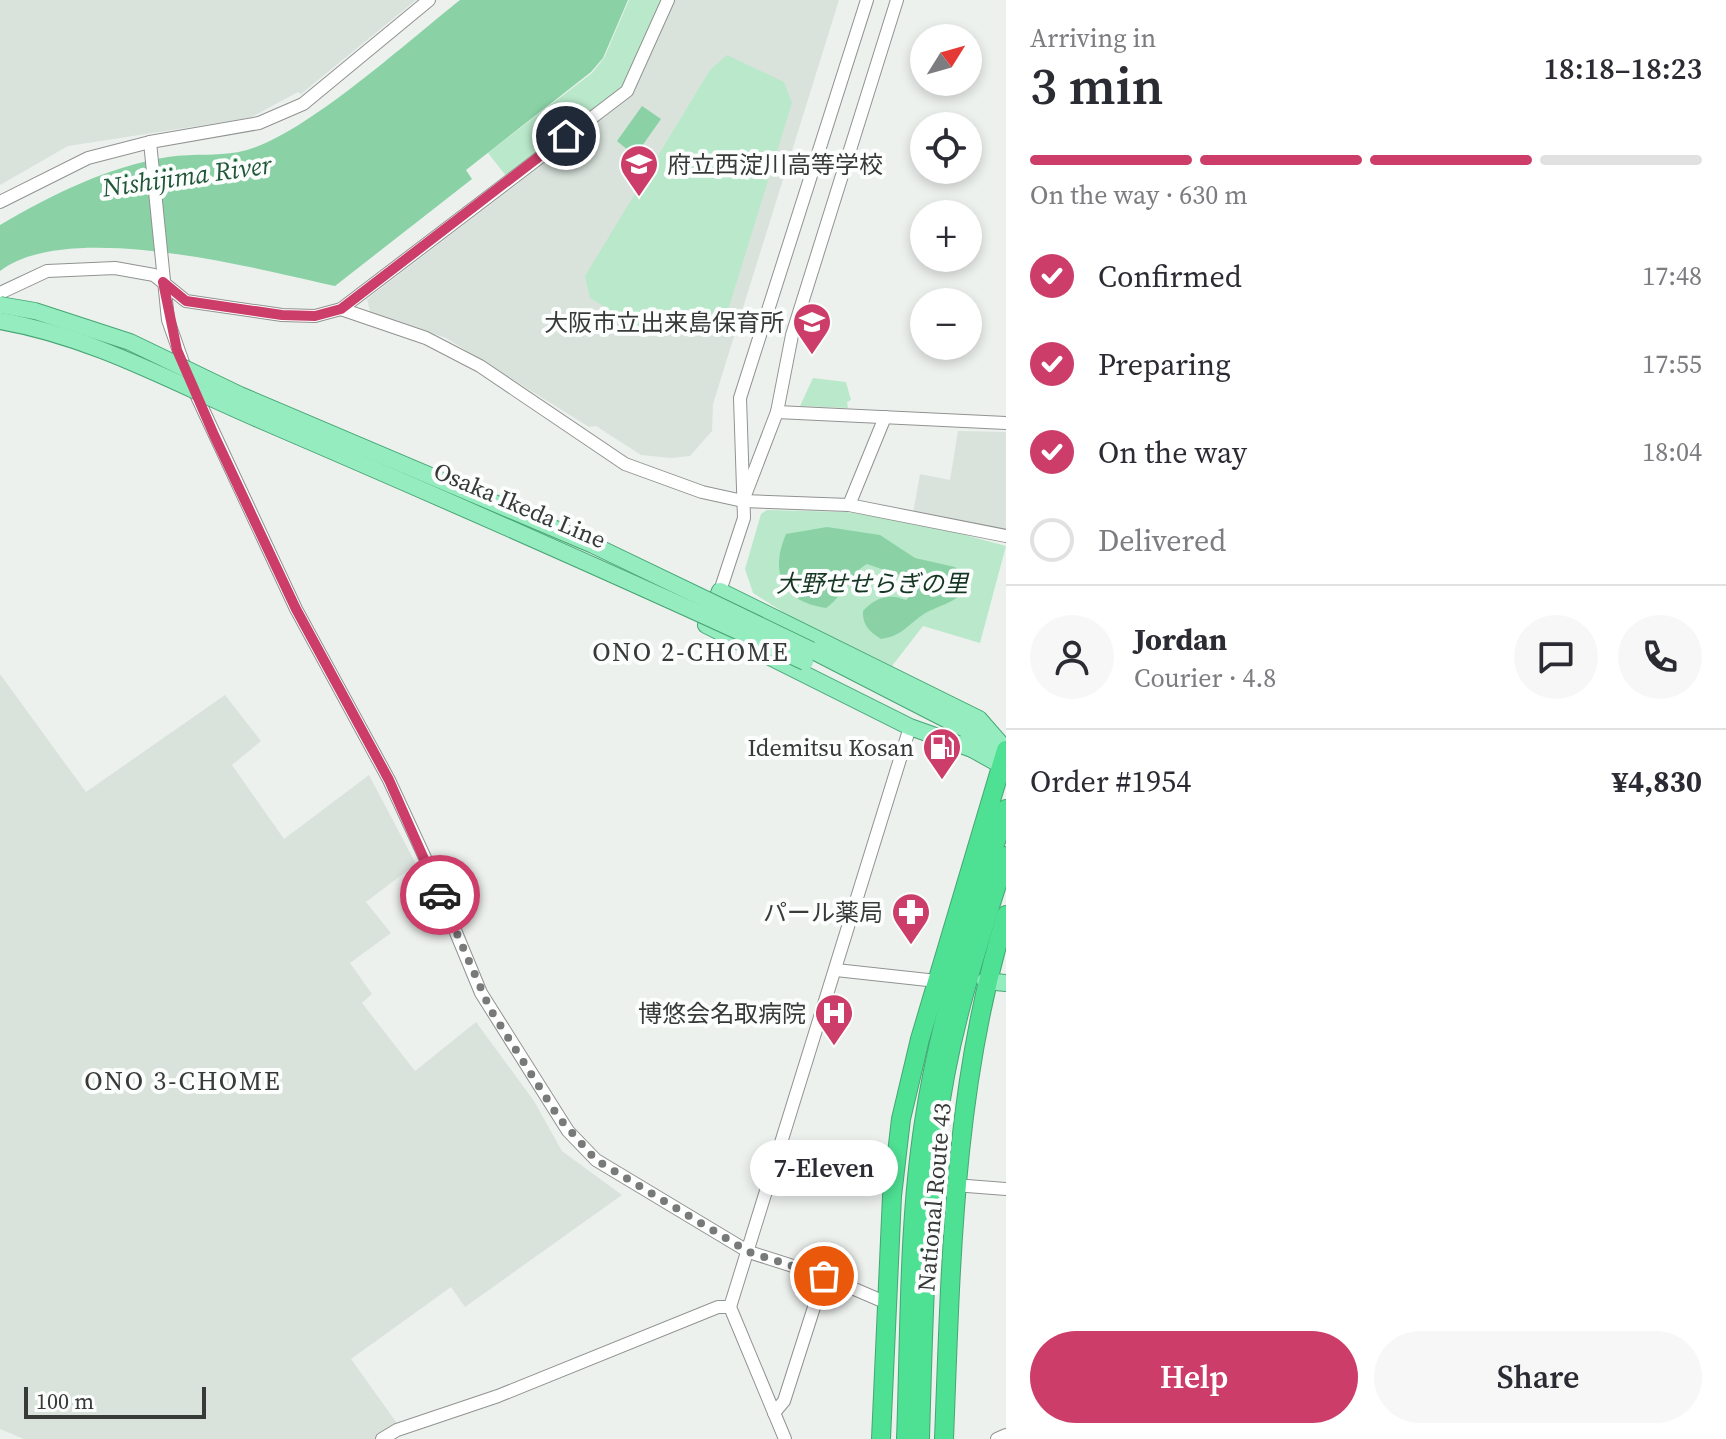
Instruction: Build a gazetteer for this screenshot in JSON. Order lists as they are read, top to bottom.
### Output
{
  "streets": {
    "highway": ["National Route 43"],
    "main road": ["Osaka Ikeda Line"]
  },
  "crossings": [
    ["Osaka Ikeda Line", "National Route 43"]
  ],
  "districts": ["ONO 2-CHOME", "ONO 3-CHOME"],
  "water": ["Nishijima River"],
  "parks": ["大野せせらぎの里"],
  "places": {
    "school or university": ["府立西淀川高等学校", "大阪市立出来島保育所"],
    "fuel station": ["Idemitsu Kosan"],
    "pharmacy": ["パール薬局"],
    "hospital": ["博悠会名取病院"],
    "other": ["7-Eleven"]
  },
  "scale_bar": "100 m",
  "north": "top right",
  "page": {
    "heading": ["3 min", "Arriving in", "18:18–18:23"],
    "panel": [
      "Jordan",
      "Courier · 4.8",
      "Order #1954",
      "¥4,830"
    ],
    "map_buttons": ["+", "−"],
    "bar": "On the way · 630 m",
    "list": [
      ["Confirmed", "17:48"],
      ["Preparing", "17:55"],
      ["On the way", "18:04"],
      "Delivered"
    ],
    "bubble": "7-Eleven",
    "buttons": ["Help", "Share"],
    "scale": "100 m"
  }
}
